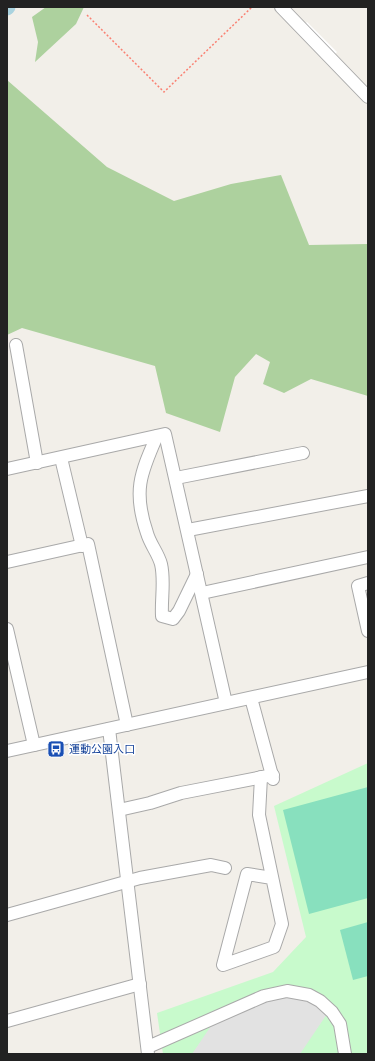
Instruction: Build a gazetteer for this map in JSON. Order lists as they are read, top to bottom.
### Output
{
  "places": {
    "bus stop": ["運動公園入口"]
  }
}
